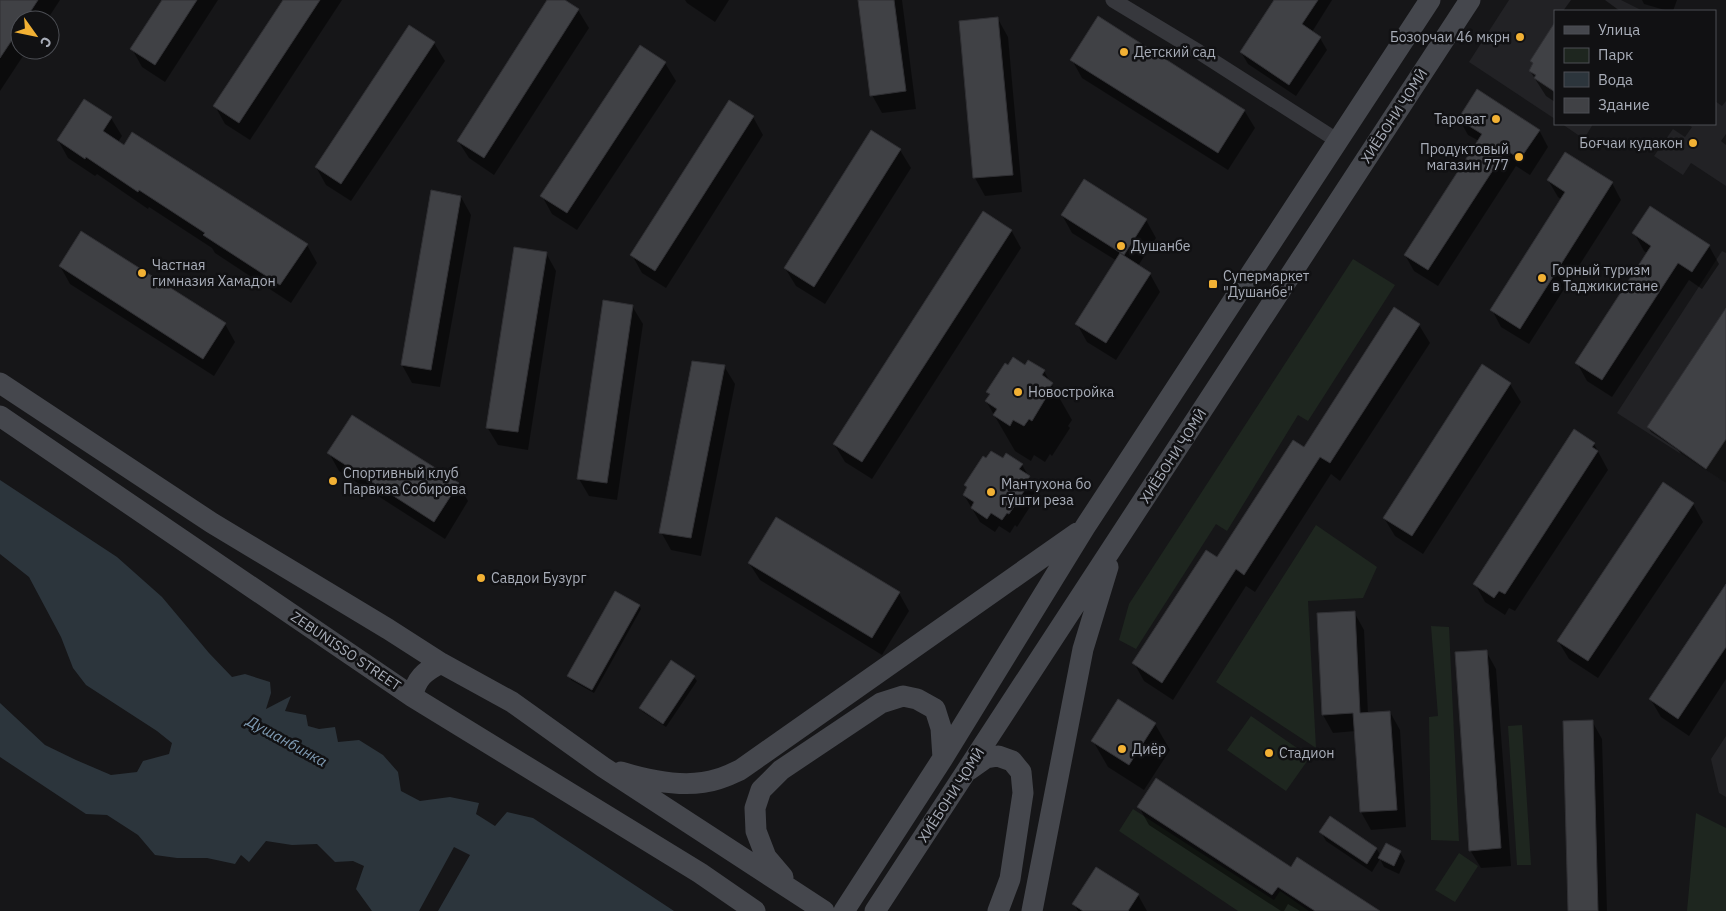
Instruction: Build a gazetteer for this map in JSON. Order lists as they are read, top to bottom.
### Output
{
  "streets": {
    "main road": ["ХИЁБОНИ ҶОМӢ", "ZEBUNISSO STREET"]
  },
  "water": ["Душанбинка"],
  "places": {
    "other": [
      "Бозорчаи 46 мкрн",
      "Детский сад",
      "Тароват",
      "Боғчаи кудакон",
      "Продуктовый магазин 777",
      "Душанбе",
      "Частная гимназия Хамадон",
      "Горный туризм в Таджикистане",
      "Новостройка",
      "Спортивный клуб Парвиза Собирова",
      "Мантухона бо гӯшти реза",
      "Савдои Бузург",
      "Диёр",
      "Стадион"
    ],
    "transit": ["Супермаркет \"Душанбе\""]
  },
  "legend": [
    "Улица",
    "Парк",
    "Вода",
    "Здание"
  ],
  "north": "bottom right"
}
